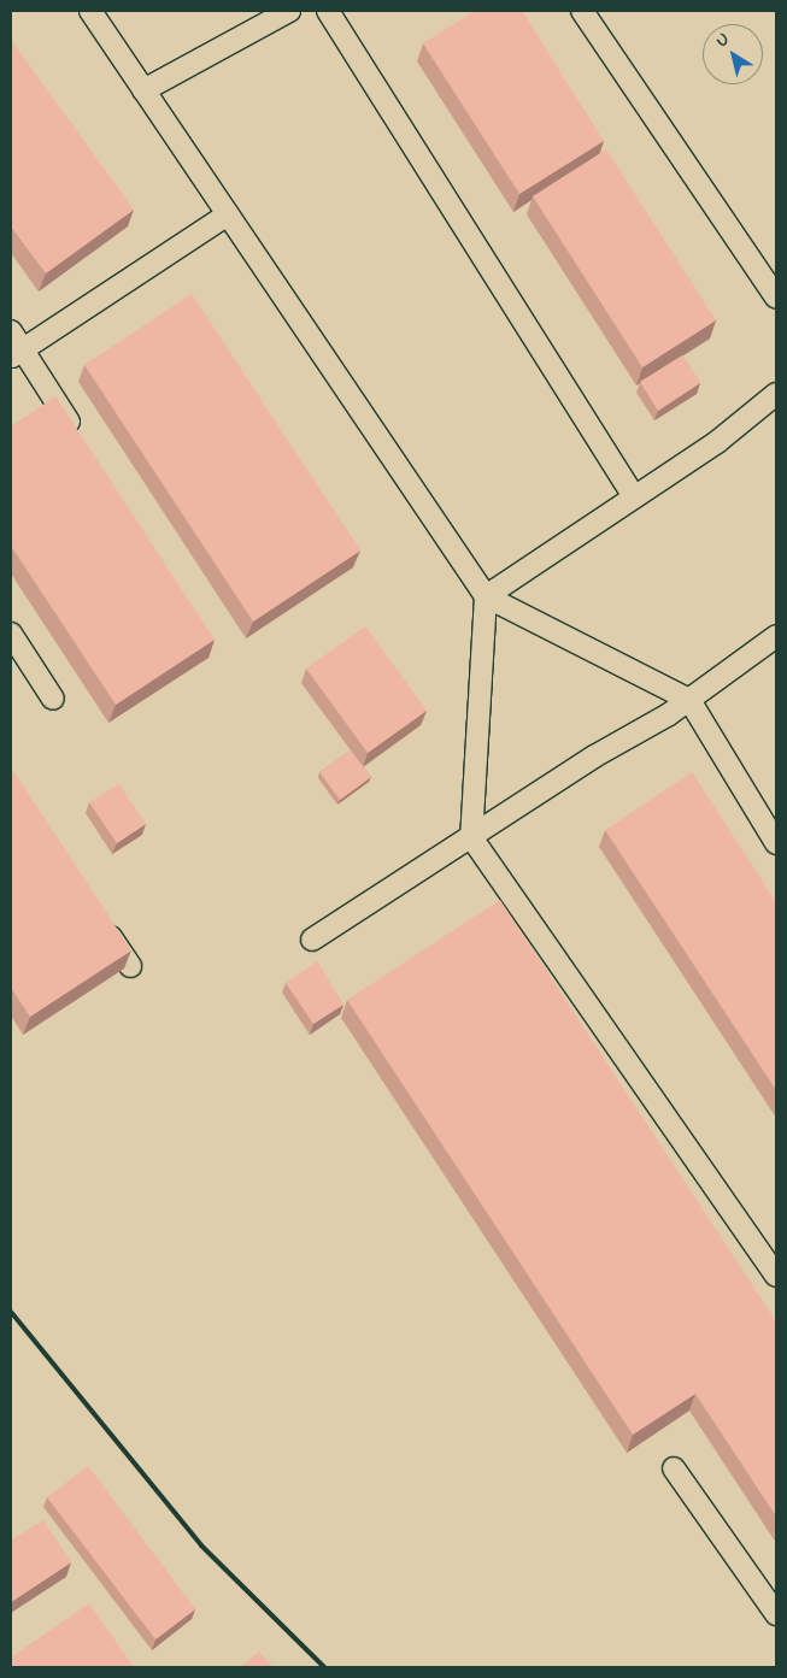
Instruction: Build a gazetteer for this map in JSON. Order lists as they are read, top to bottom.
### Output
{
  "north": "top left"
}
